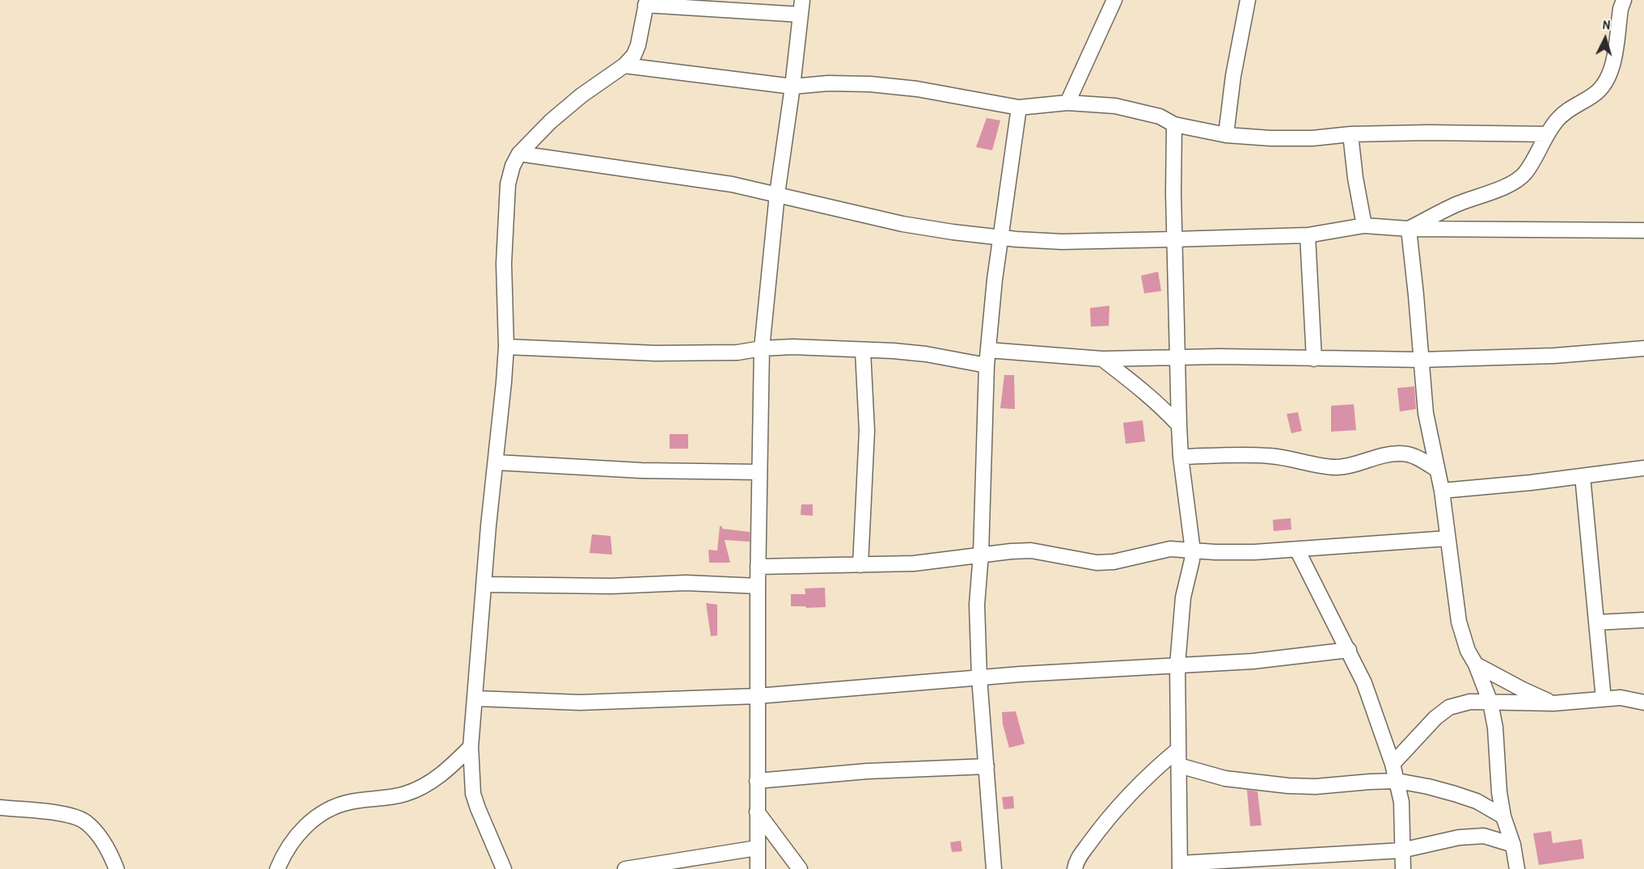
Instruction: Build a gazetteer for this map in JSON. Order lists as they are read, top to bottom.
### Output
{
  "north": "top"
}
